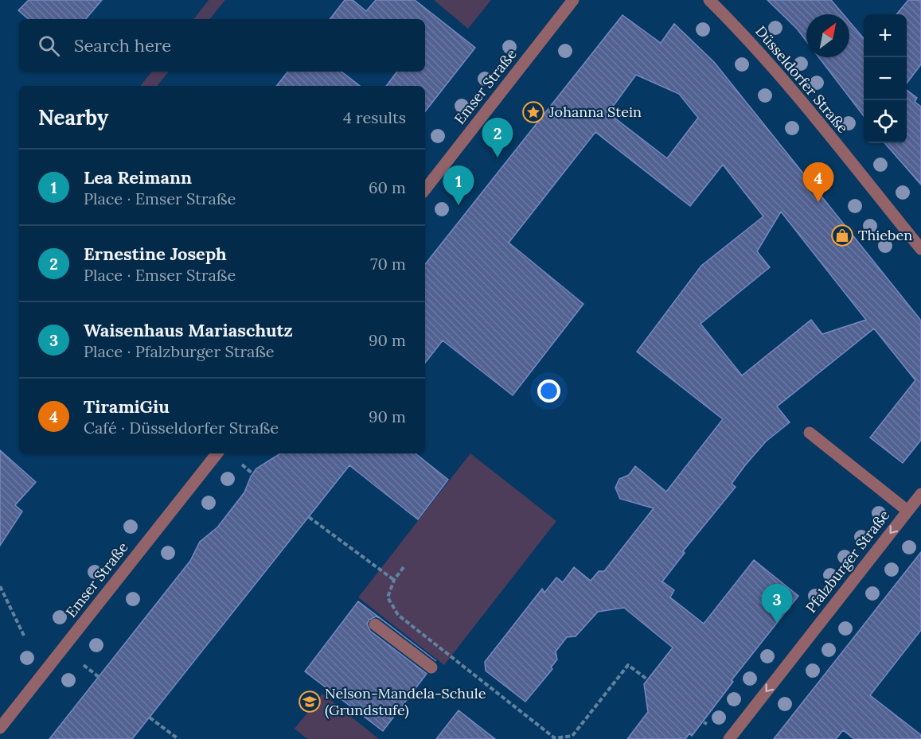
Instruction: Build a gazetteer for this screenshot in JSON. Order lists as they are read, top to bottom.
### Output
{
  "streets": {
    "street": ["Düsseldorfer Straße", "Emser Straße", "Pfalzburger Straße"]
  },
  "one_way": ["Pfalzburger Straße"],
  "places": {
    "place": ["Johanna Stein"],
    "shop": ["Thieben"],
    "school or university": ["Nelson-Mandela-Schule (Grundstufe)"]
  },
  "north": "top right",
  "page": {
    "map_buttons": ["+", "−"],
    "search": "Search here",
    "heading": ["Nearby", "4 results"],
    "pins": [
      "2",
      "4",
      "1",
      "3"
    ],
    "list": [
      {
        "mark": "1",
        "name": "Lea Reimann",
        "note": "Place · Emser Straße",
        "value": "60 m"
      },
      {
        "mark": "2",
        "name": "Ernestine Joseph",
        "note": "Place · Emser Straße",
        "value": "70 m"
      },
      {
        "mark": "3",
        "name": "Waisenhaus Mariaschutz",
        "note": "Place · Pfalzburger Straße",
        "value": "90 m"
      },
      {
        "mark": "4",
        "name": "TiramiGiu",
        "note": "Café · Düsseldorfer Straße",
        "value": "90 m"
      }
    ]
  }
}
